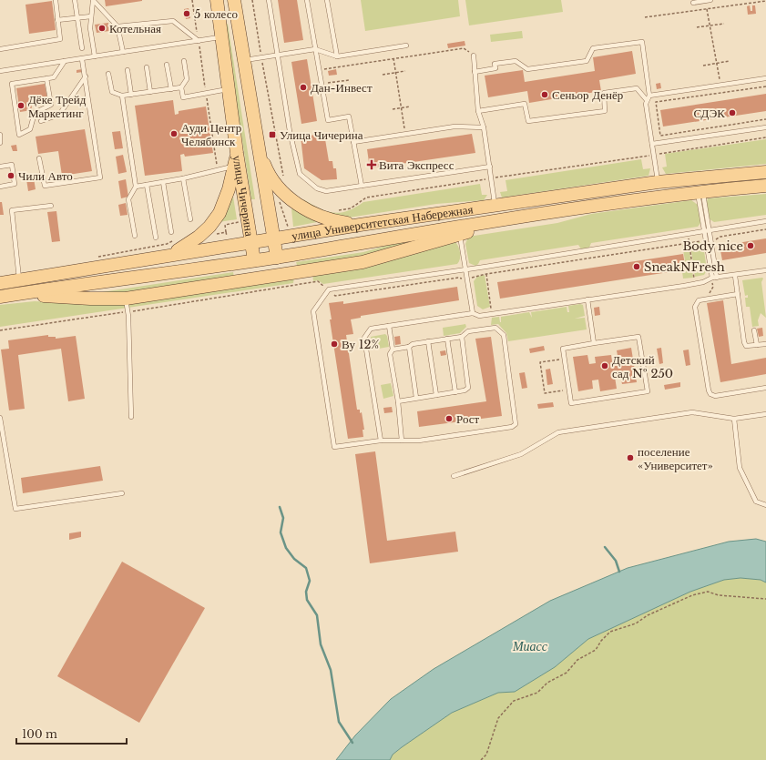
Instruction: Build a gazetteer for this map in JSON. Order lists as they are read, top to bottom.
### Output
{
  "streets": {
    "main road": ["улица Чичерина", "улица Университетская Набережная"]
  },
  "crossings": [
    ["улица Чичерина", "улица Университетская Набережная"]
  ],
  "water": ["Миасс"],
  "places": {
    "other": [
      "5 колесо",
      "Котельная",
      "Дан-Инвест",
      "Сеньор Денёр",
      "Дёке Трейд Маркетинг",
      "СДЭК",
      "Ауди Центр Челябинск",
      "Чили Авто",
      "Body nice",
      "SneakNFresh",
      "Ву 12%",
      "Детский сад № 250",
      "Рост",
      "поселение «Университет»"
    ],
    "transit": ["Улица Чичерина"],
    "health": ["Вита Экспресс"]
  },
  "scale_bar": "100 m"
}
